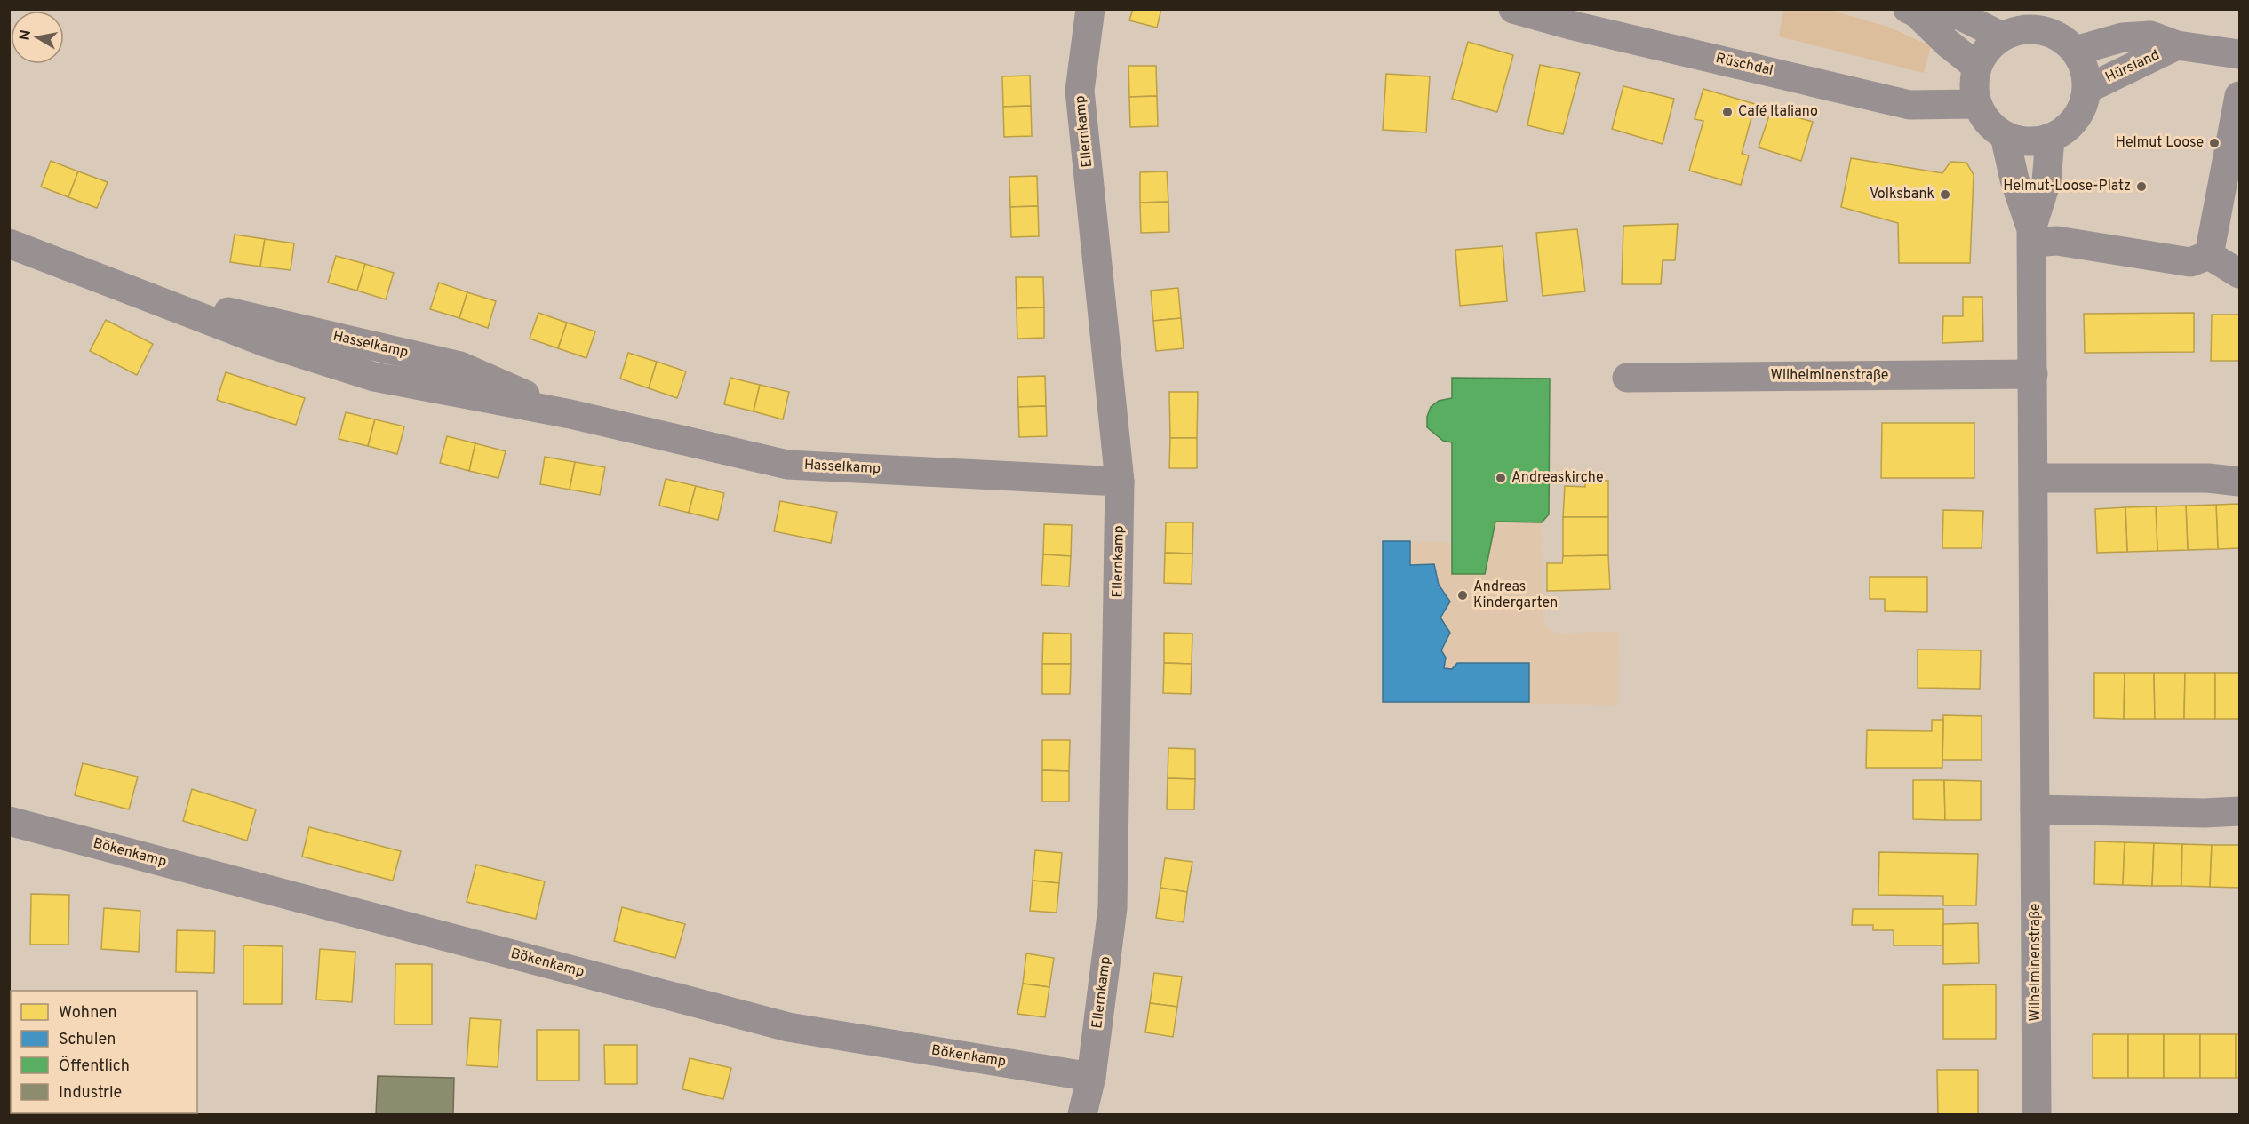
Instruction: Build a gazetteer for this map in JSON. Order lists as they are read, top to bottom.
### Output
{
  "streets": {
    "street": [
      "Rüschdal",
      "Hürsland",
      "Ellernkamp",
      "Hasselkamp",
      "Wilhelminenstraße",
      "Bökenkamp"
    ]
  },
  "crossings": [
    ["Rüschdal", "Hürsland"],
    ["Rüschdal", "Wilhelminenstraße"],
    ["Hürsland", "Wilhelminenstraße"],
    ["Ellernkamp", "Hasselkamp"],
    ["Ellernkamp", "Bökenkamp"]
  ],
  "places": [
    "Café Italiano",
    "Helmut Loose",
    "Helmut-Loose-Platz",
    "Volksbank",
    "Andreaskirche",
    "Andreas Kindergarten"
  ],
  "legend": [
    "Wohnen",
    "Schulen",
    "Öffentlich",
    "Industrie"
  ],
  "north": "left"
}
